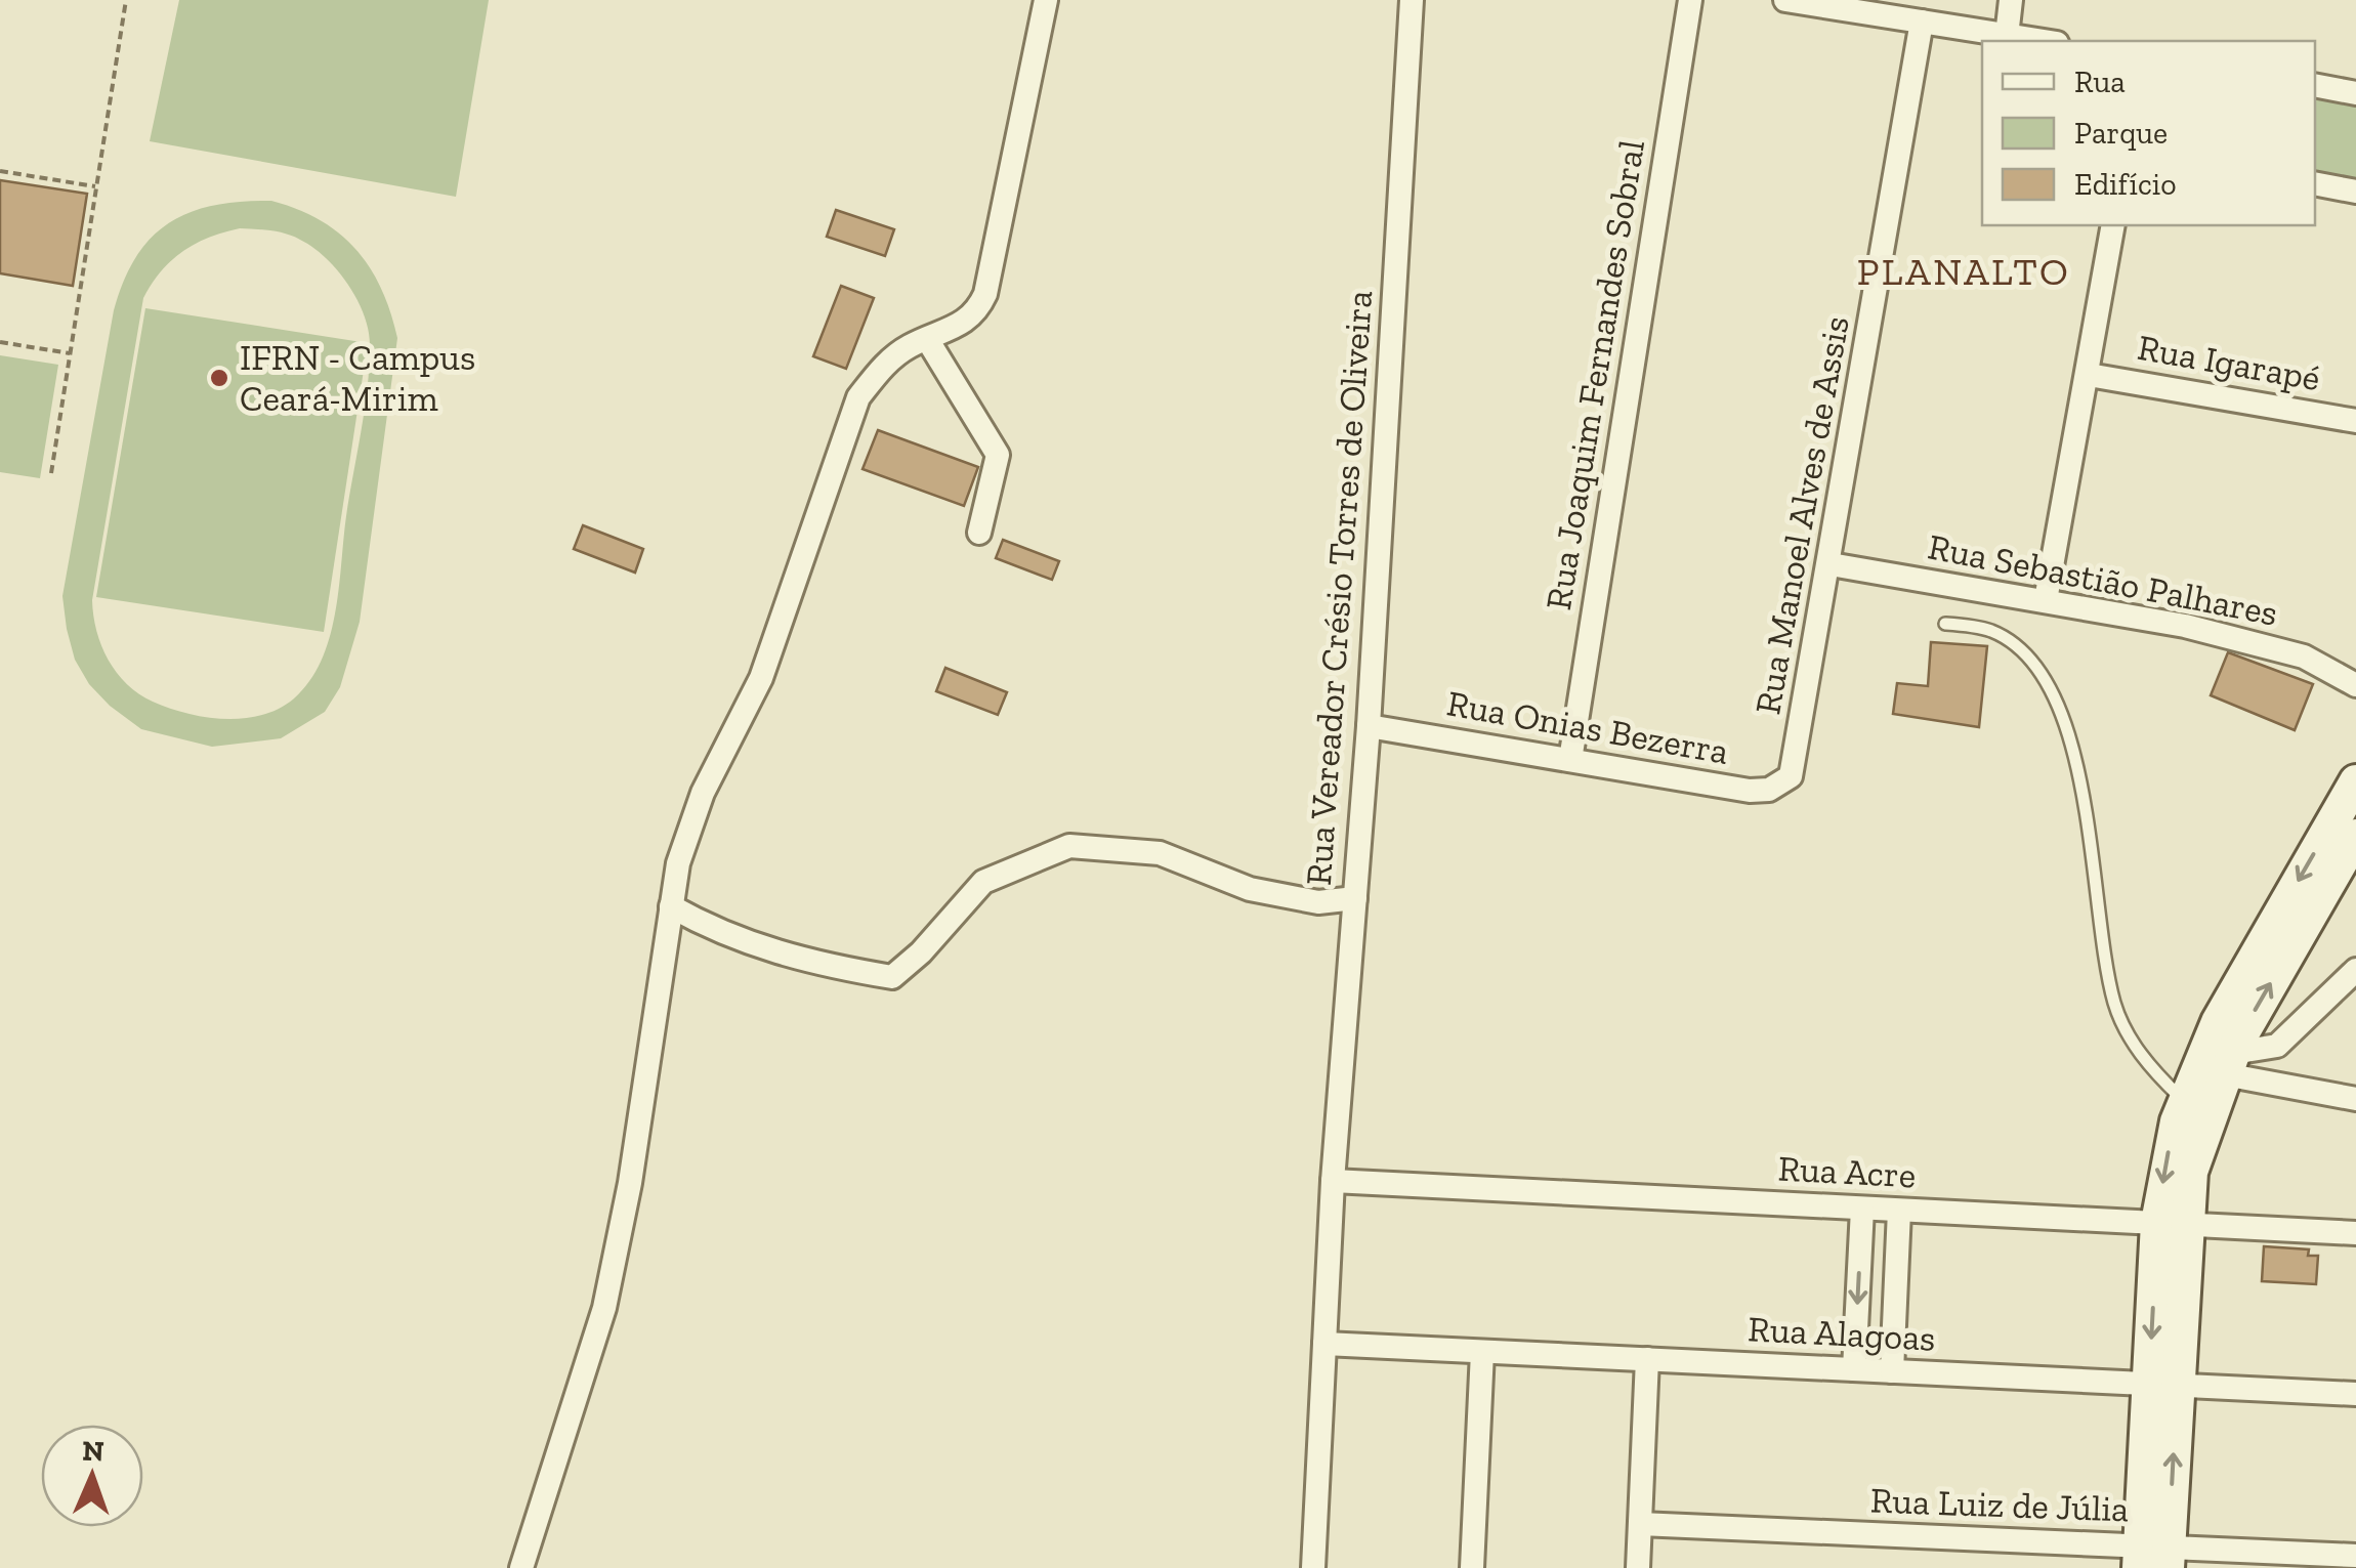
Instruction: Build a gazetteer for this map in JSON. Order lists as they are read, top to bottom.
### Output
{
  "streets": {
    "street": [
      "Rua Igarapé",
      "Rua Joaquim Fernandes Sobral",
      "Rua Manoel Alves de Assis",
      "Rua Sebastião Palhares",
      "Rua Vereador Crésio Torres de Oliveira",
      "Rua Onias Bezerra",
      "Rua Acre",
      "Rua Alagoas",
      "Rua Luiz de Júlia"
    ]
  },
  "crossings": [
    ["Rua Joaquim Fernandes Sobral", "Rua Onias Bezerra"],
    ["Rua Manoel Alves de Assis", "Rua Sebastião Palhares"],
    ["Rua Manoel Alves de Assis", "Rua Onias Bezerra"],
    ["Rua Vereador Crésio Torres de Oliveira", "Rua Onias Bezerra"],
    ["Rua Vereador Crésio Torres de Oliveira", "Rua Acre"],
    ["Rua Vereador Crésio Torres de Oliveira", "Rua Alagoas"]
  ],
  "districts": ["PLANALTO"],
  "places": ["IFRN - Campus Ceará-Mirim"],
  "legend": ["Rua", "Parque", "Edifício"],
  "north": "top"
}
